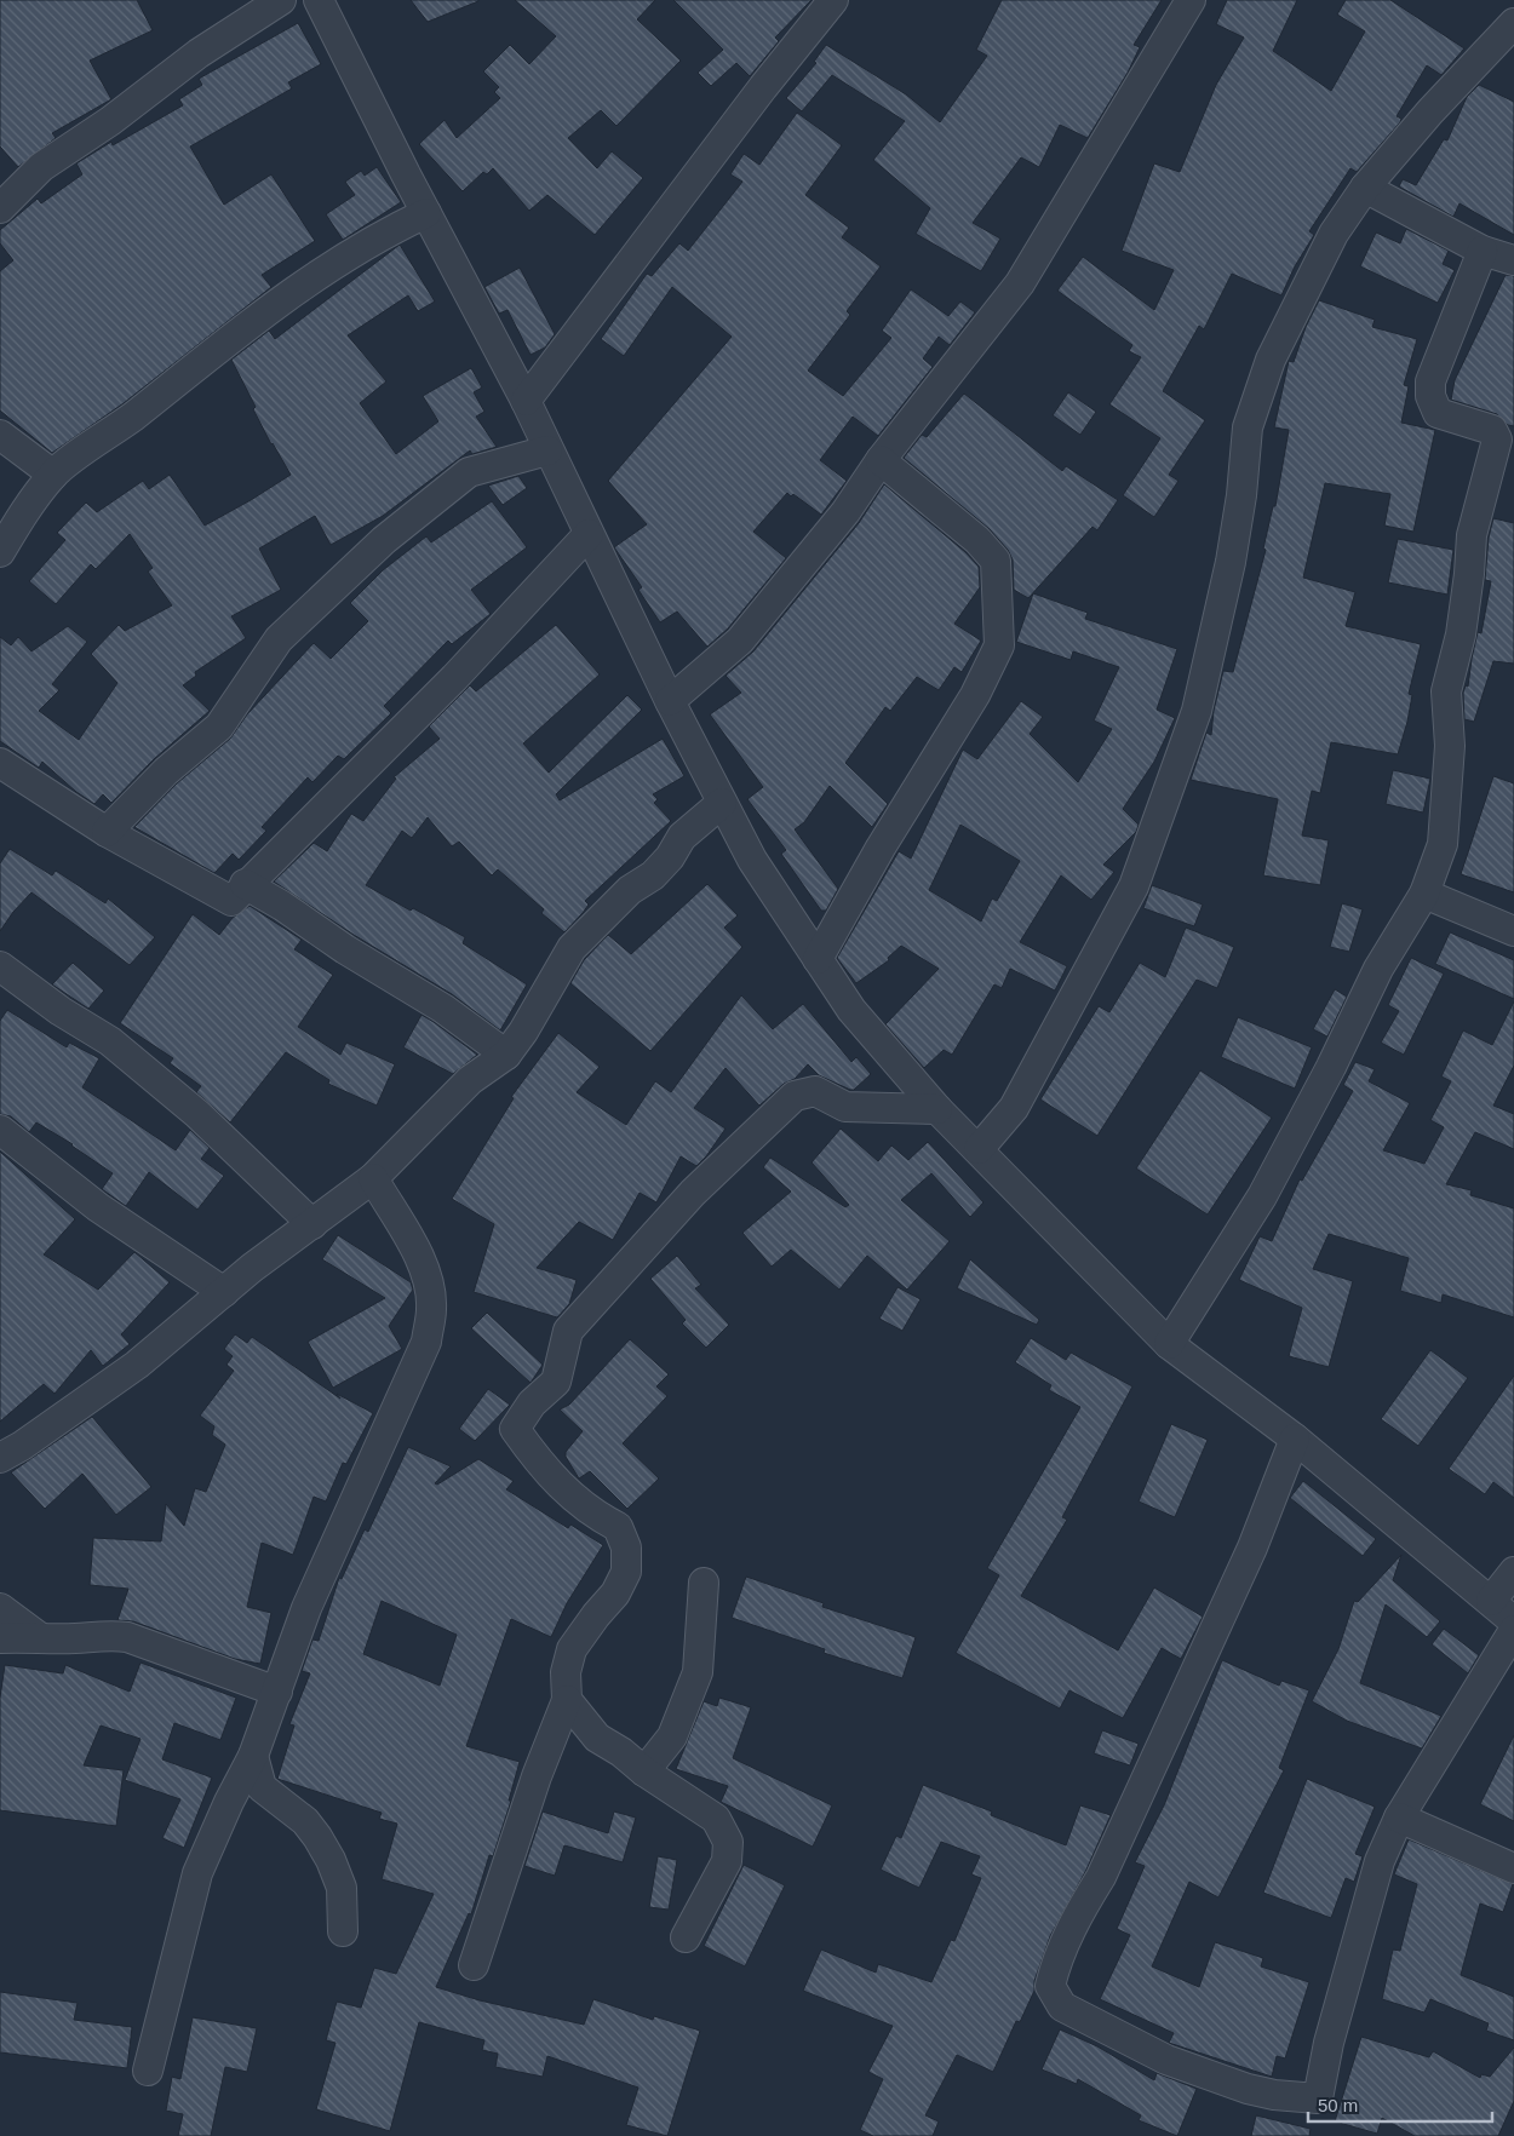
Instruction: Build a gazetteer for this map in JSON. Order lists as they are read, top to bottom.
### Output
{
  "scale_bar": "50 m"
}
